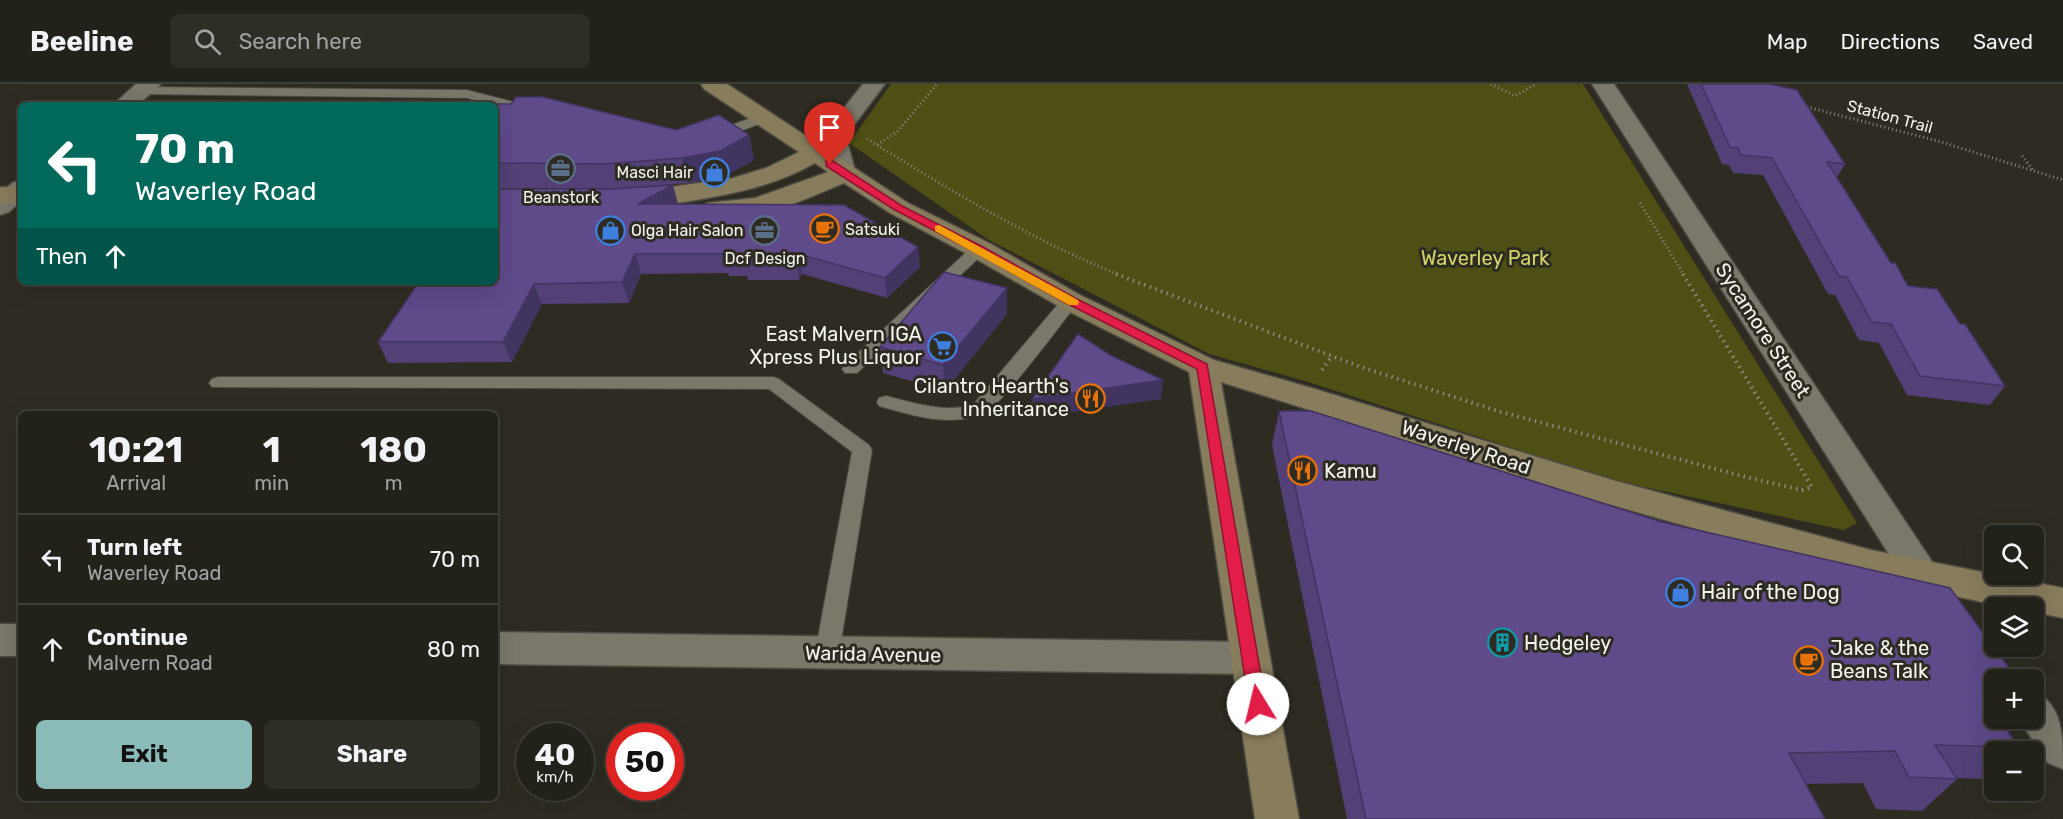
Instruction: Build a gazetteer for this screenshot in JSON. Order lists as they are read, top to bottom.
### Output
{
  "streets": {
    "main road": ["Waverley Road"],
    "street": ["Sycamore Street", "Warida Avenue"],
    "path": ["Station Trail"]
  },
  "crossings": [
    ["Sycamore Street", "Waverley Road"]
  ],
  "parks": ["Waverley Park"],
  "places": {
    "office": ["Beanstork", "Dcf Design"],
    "shop": ["Masci Hair", "Olga Hair Salon", "Hair of the Dog"],
    "cafe": ["Satsuki", "Jake & the Beans Talk"],
    "supermarket": ["East Malvern IGA Xpress Plus Liquor"],
    "restaurant": ["Cilantro Hearth's Inheritance", "Kamu"],
    "building": ["Hedgeley"]
  },
  "page": {
    "header": "Beeline",
    "search": "Search here",
    "nav": ["Map", "Directions", "Saved"],
    "turn": ["70 m", "Waverley Road"],
    "then": "Then",
    "eta": [
      "10:21",
      "Arrival",
      "1",
      "min",
      "180",
      "m"
    ],
    "list": [
      {
        "name": "Turn left",
        "note": "Waverley Road",
        "value": "70 m"
      },
      {
        "name": "Continue",
        "note": "Malvern Road",
        "value": "80 m"
      }
    ],
    "map_buttons": ["+", "−"],
    "buttons": ["Exit", "Share"],
    "speed": "40 km/h",
    "limit": "50"
  }
}
